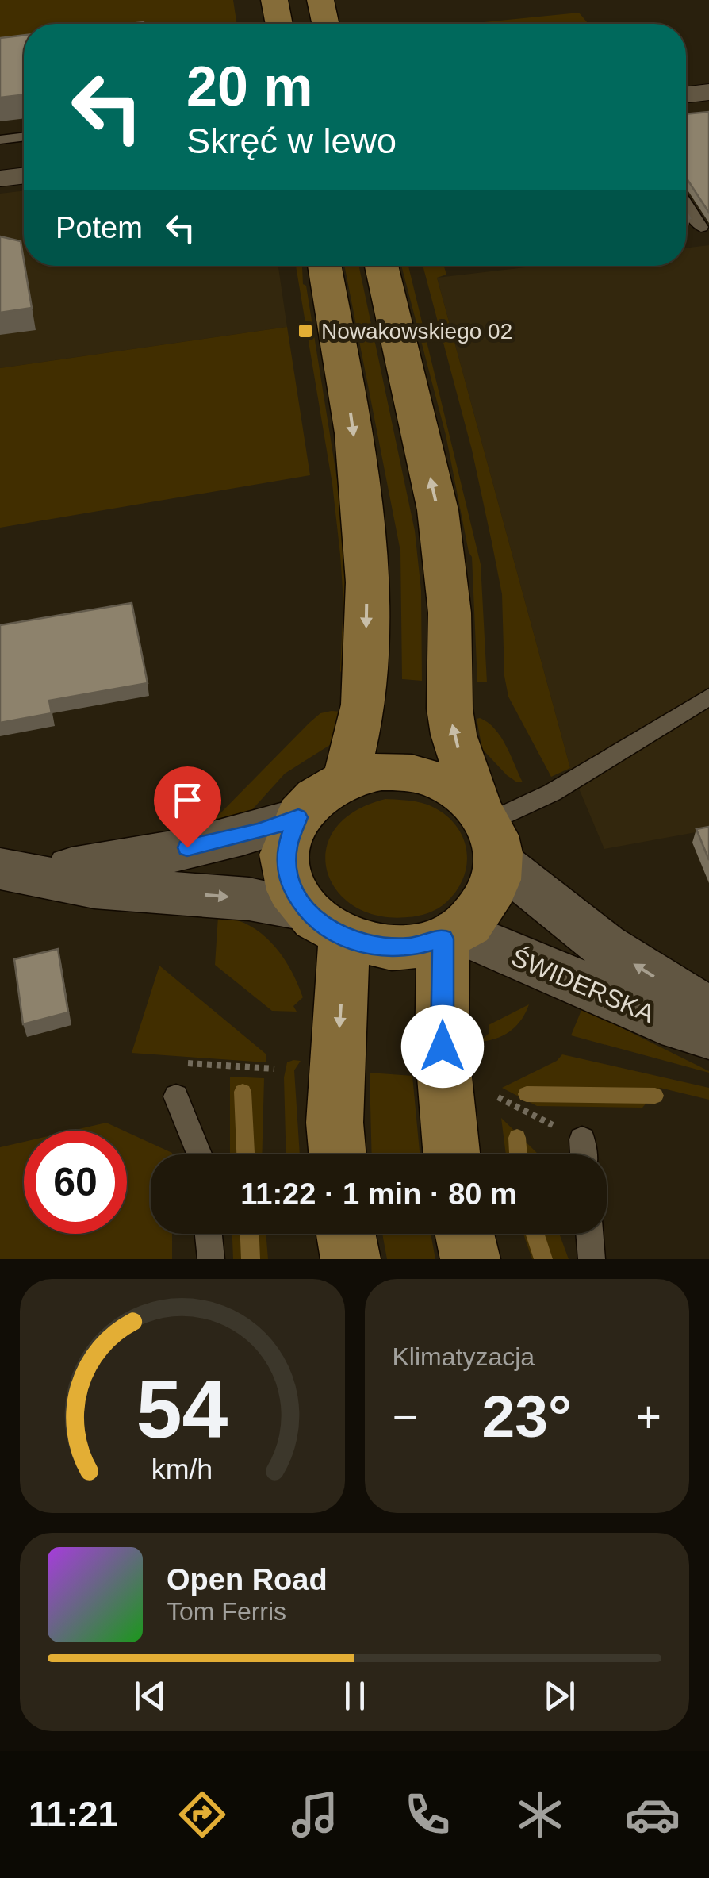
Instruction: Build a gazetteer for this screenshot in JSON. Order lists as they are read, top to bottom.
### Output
{
  "streets": {
    "main road": ["ŚWIDERSKA"]
  },
  "places": {
    "transit": ["Nowakowskiego 02"]
  },
  "page": {
    "turn": ["20 m", "Skręć w lewo"],
    "then": "Potem",
    "limit": "60",
    "trip": "11:22 · 1 min · 80 m",
    "tile": "Klimatyzacja",
    "heat": ["−", "23°", "+"],
    "song": ["Open Road", "Tom Ferris"],
    "tabs": "11:21",
    "gauge": ["54", "km/h"]
  }
}
